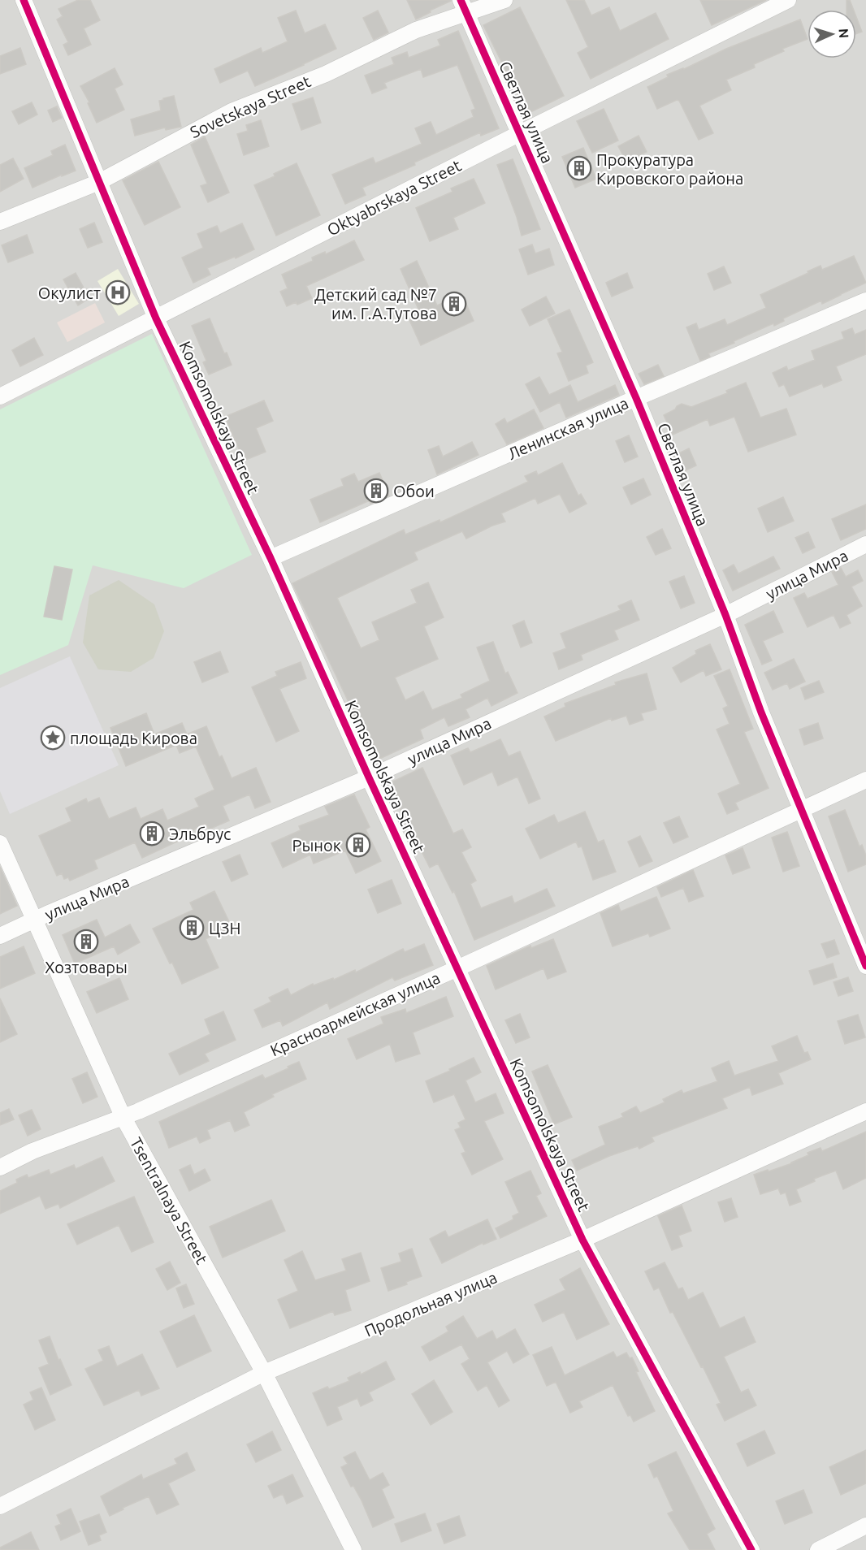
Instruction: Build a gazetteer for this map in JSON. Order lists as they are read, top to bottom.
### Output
{
  "streets": {
    "street": [
      "Sovetskaya Street",
      "Светлая улица",
      "Oktyabrskaya Street",
      "Komsomolskaya Street",
      "Ленинская улица",
      "улица Мира",
      "Красноармейская улица",
      "Tsentralnaya Street",
      "Продольная улица"
    ]
  },
  "crossings": [
    ["Sovetskaya Street", "Светлая улица"],
    ["Sovetskaya Street", "Komsomolskaya Street"],
    ["Светлая улица", "Oktyabrskaya Street"],
    ["Светлая улица", "Ленинская улица"],
    ["Светлая улица", "улица Мира"],
    ["Светлая улица", "Красноармейская улица"],
    ["Oktyabrskaya Street", "Komsomolskaya Street"],
    ["Komsomolskaya Street", "Ленинская улица"],
    ["Komsomolskaya Street", "улица Мира"],
    ["Komsomolskaya Street", "Красноармейская улица"],
    ["Komsomolskaya Street", "Продольная улица"],
    ["улица Мира", "Tsentralnaya Street"],
    ["Красноармейская улица", "Tsentralnaya Street"],
    ["Tsentralnaya Street", "Продольная улица"]
  ],
  "places": {
    "building": [
      "Прокуратура Кировского района",
      "Детский сад №7 им. Г.А.Тутова",
      "Обои",
      "Эльбрус",
      "Рынок",
      "ЦЗН",
      "Хозтовары"
    ],
    "hospital": ["Окулист"],
    "place": ["площадь Кирова"]
  },
  "north": "right"
}
